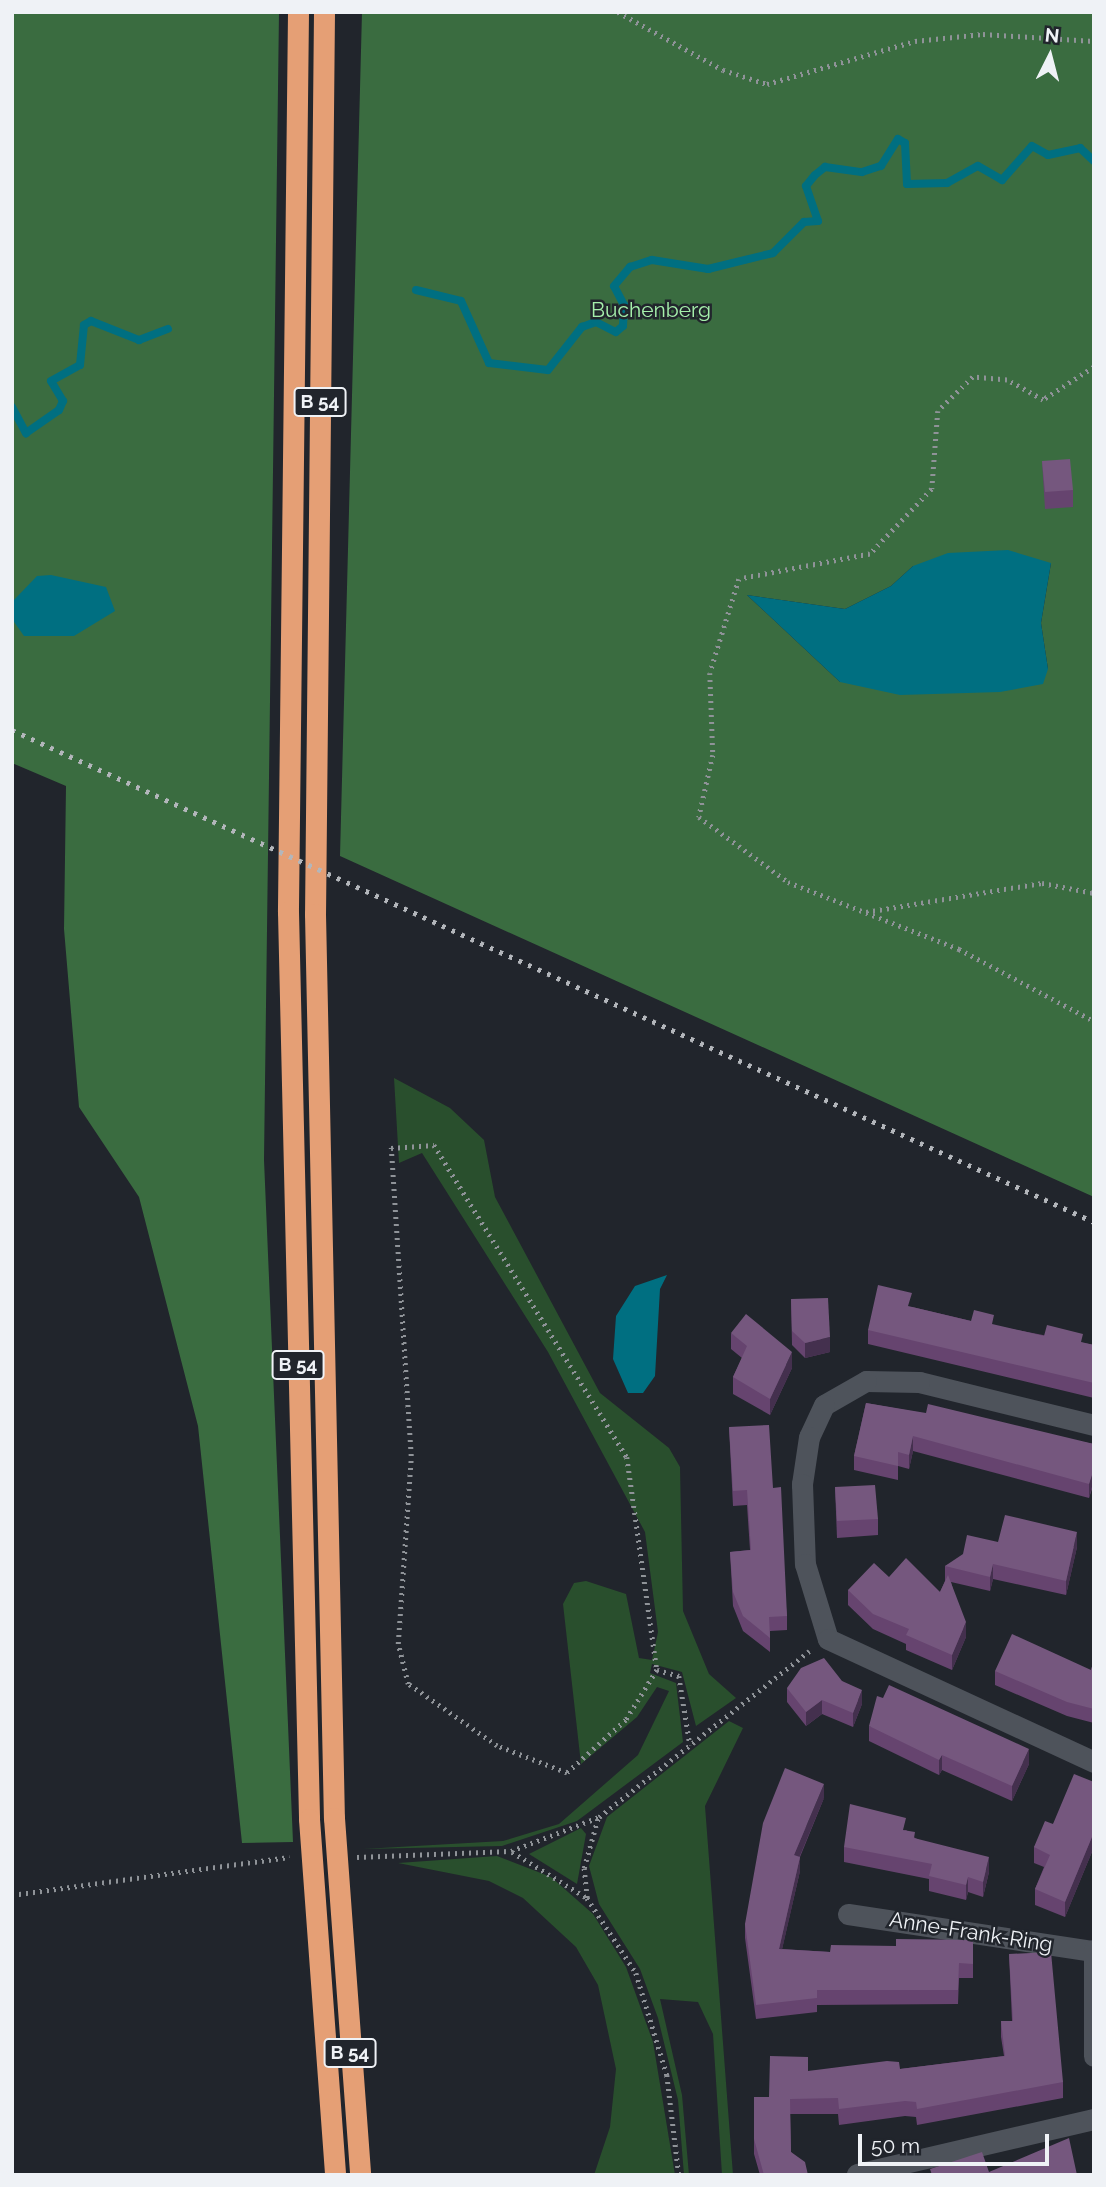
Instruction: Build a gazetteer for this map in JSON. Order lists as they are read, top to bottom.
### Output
{
  "streets": {
    "highway": ["B 54"],
    "street": ["Anne-Frank-Ring"]
  },
  "parks": ["Buchenberg"],
  "scale_bar": "50 m",
  "north": "top"
}
